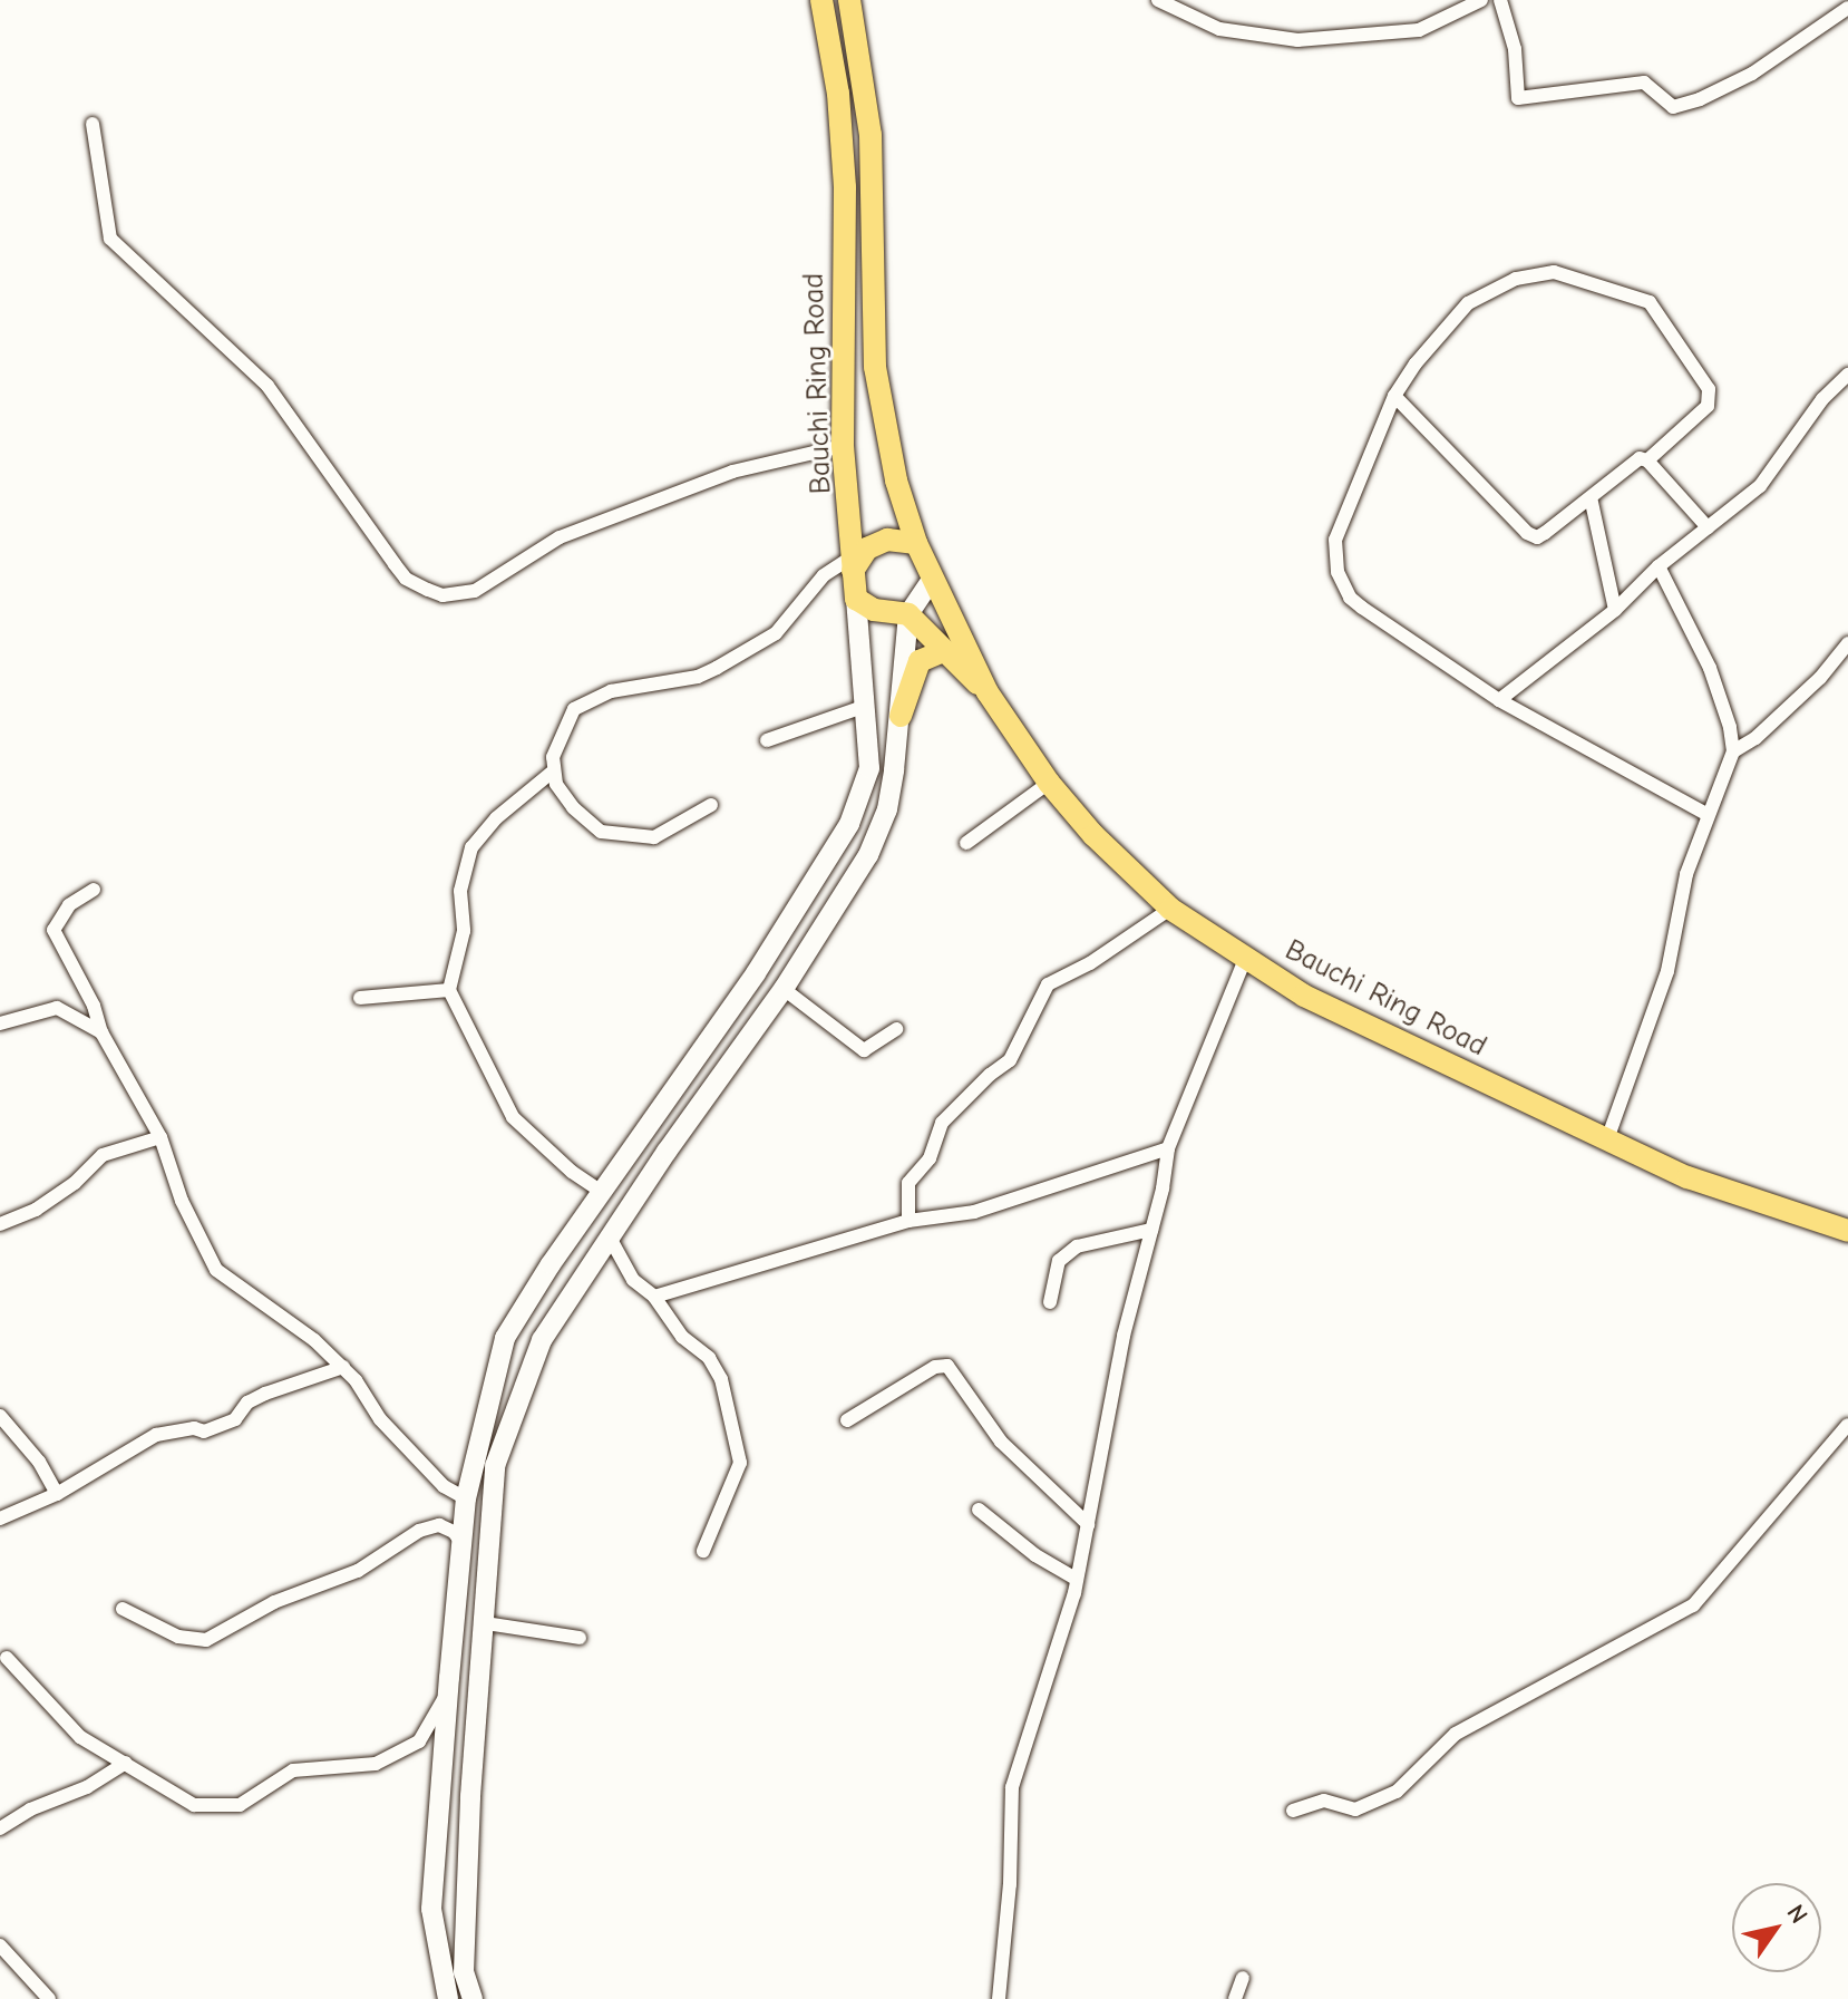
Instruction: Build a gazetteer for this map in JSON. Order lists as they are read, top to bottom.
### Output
{
  "streets": {
    "main road": ["Bauchi Ring Road"]
  },
  "north": "top right"
}
